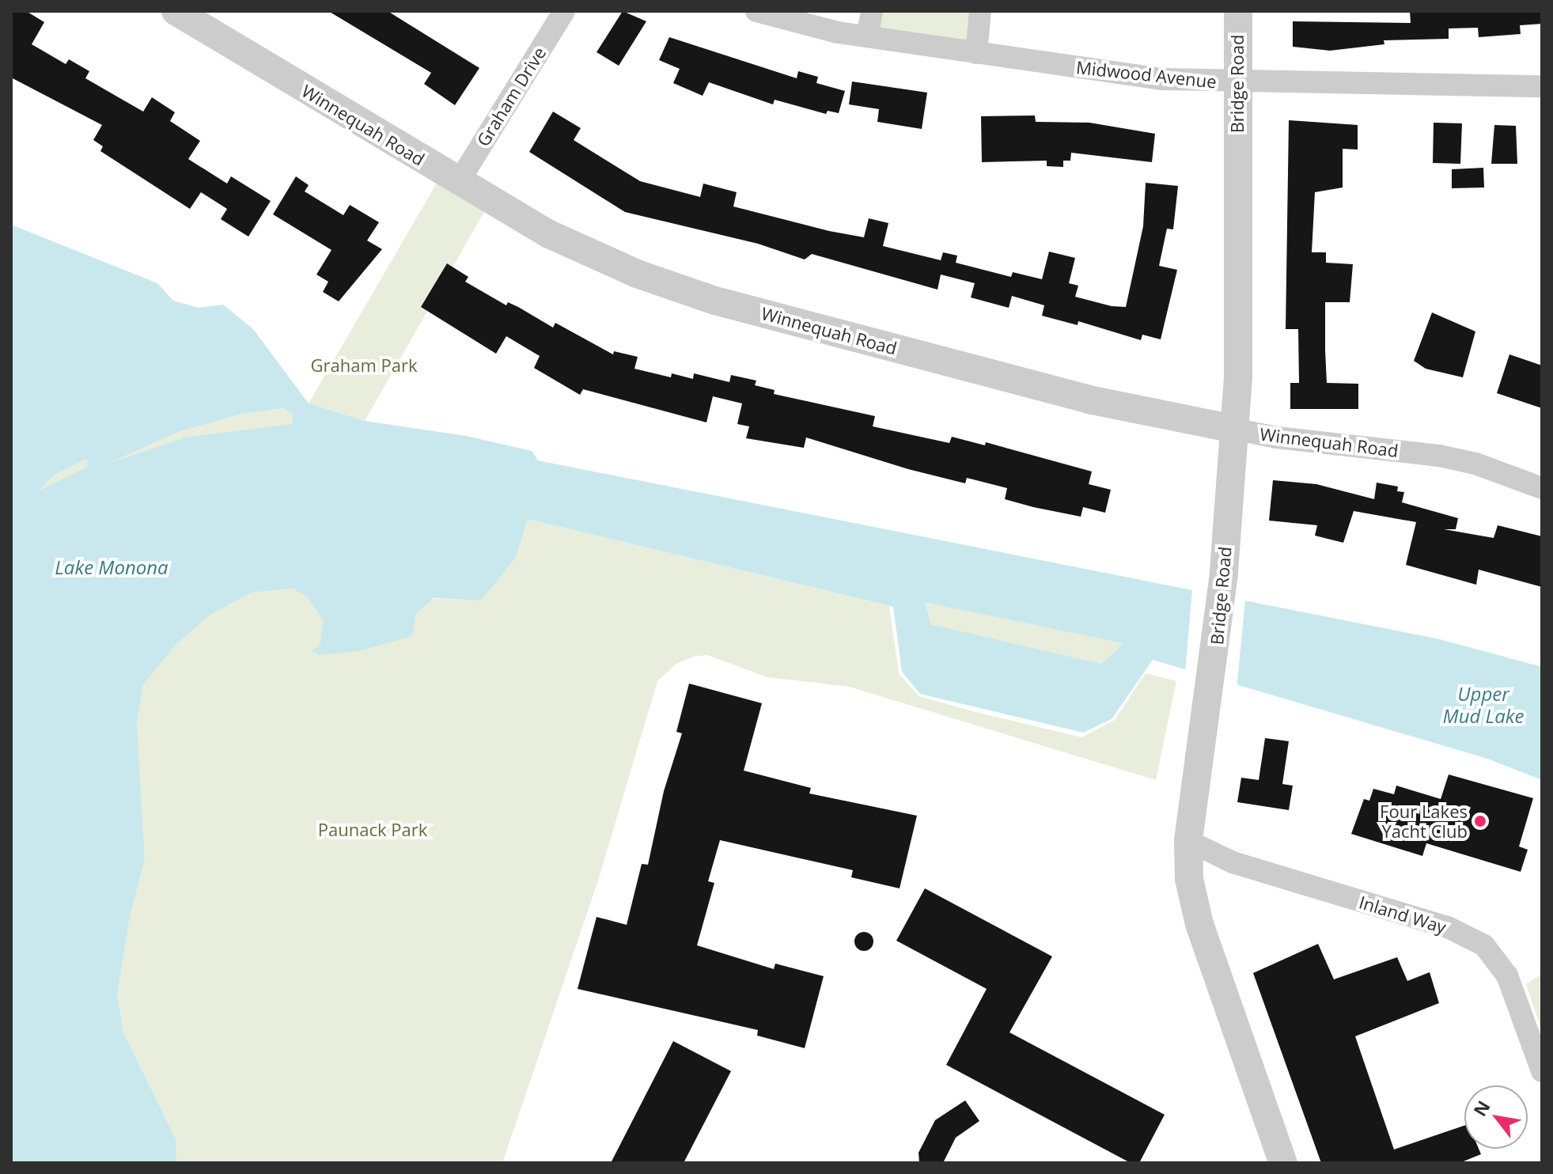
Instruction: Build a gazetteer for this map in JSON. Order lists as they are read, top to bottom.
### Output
{
  "streets": {
    "street": [
      "Midwood Avenue",
      "Bridge Road",
      "Graham Drive",
      "Winnequah Road",
      "Inland Way"
    ]
  },
  "crossings": [
    ["Midwood Avenue", "Bridge Road"],
    ["Bridge Road", "Winnequah Road"],
    ["Bridge Road", "Inland Way"],
    ["Graham Drive", "Winnequah Road"]
  ],
  "water": ["Lake Monona", "Upper Mud Lake"],
  "parks": ["Graham Park", "Paunack Park"],
  "places": ["Four Lakes Yacht Club"],
  "north": "top left"
}
